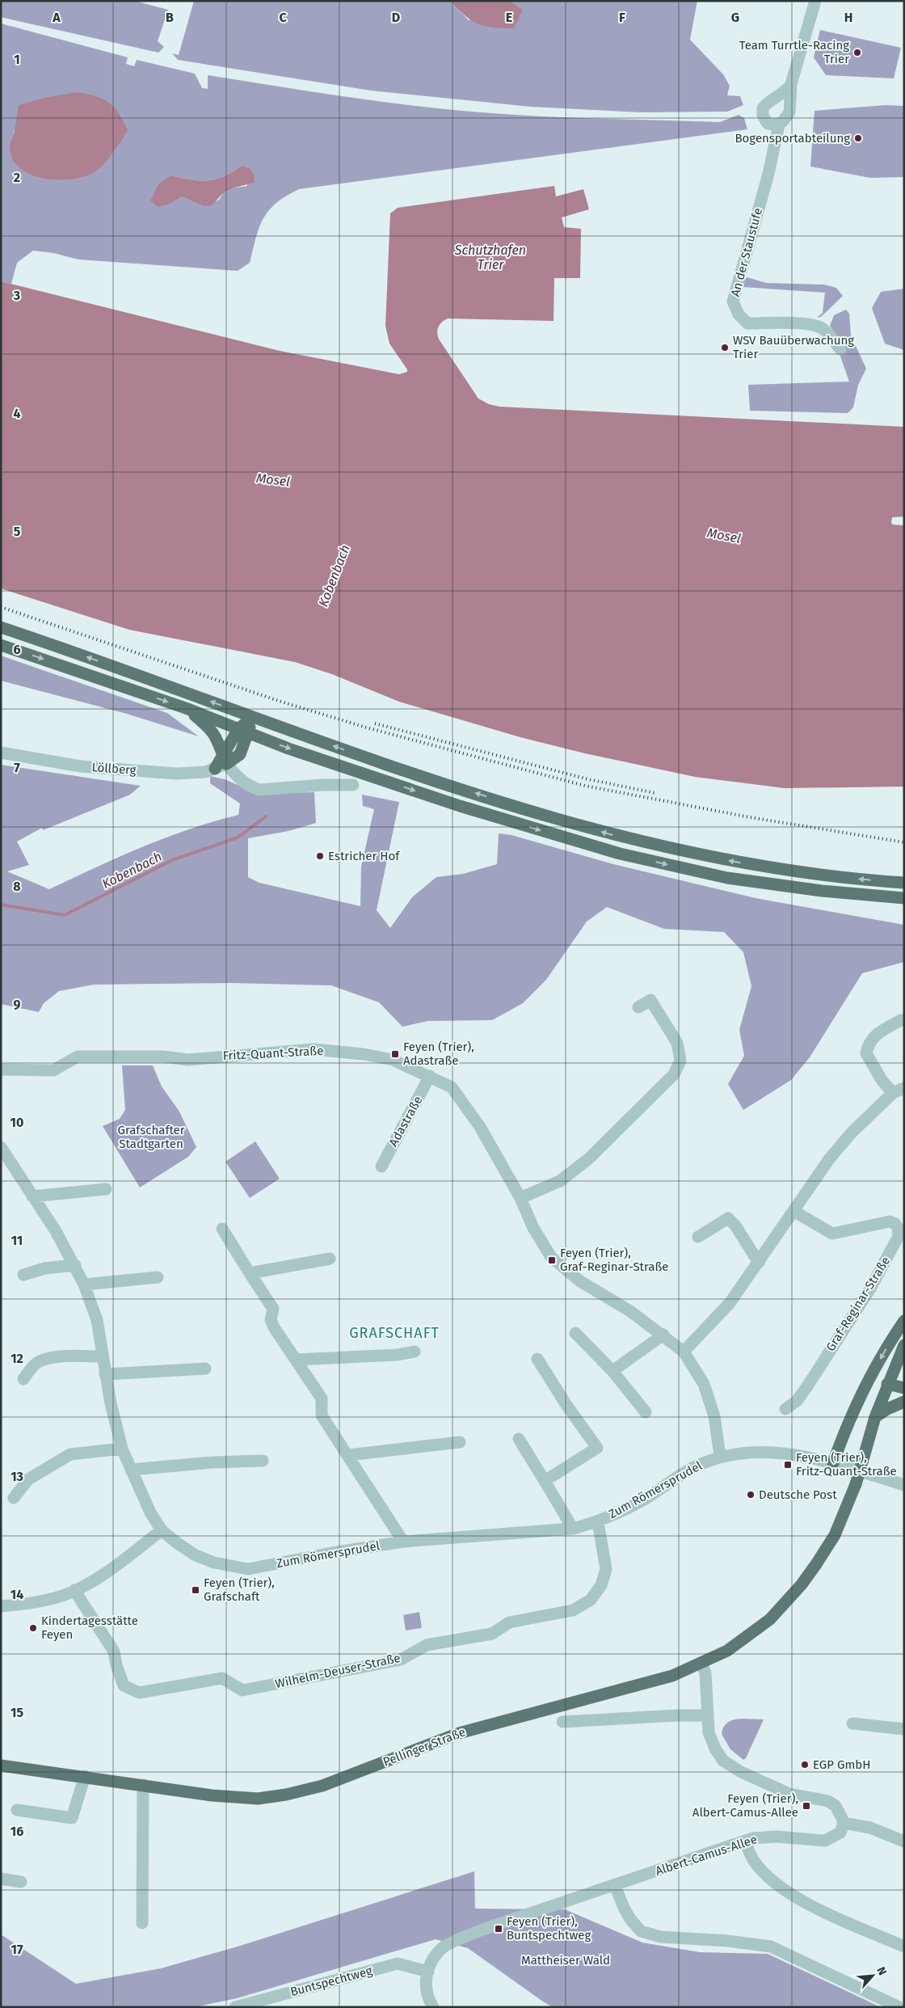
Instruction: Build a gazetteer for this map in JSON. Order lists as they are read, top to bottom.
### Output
{
  "streets": {
    "main road": ["Pellinger Straße"],
    "street": [
      "An der Staustufe",
      "Löllberg",
      "Fritz-Quant-Straße",
      "Adastraße",
      "Graf-Reginar-Straße",
      "Zum Römersprudel",
      "Wilhelm-Deuser-Straße",
      "Albert-Camus-Allee",
      "Buntspechtweg"
    ]
  },
  "crossings": [
    ["Fritz-Quant-Straße", "Adastraße"],
    ["Fritz-Quant-Straße", "Zum Römersprudel"],
    ["Zum Römersprudel", "Wilhelm-Deuser-Straße"],
    ["Albert-Camus-Allee", "Buntspechtweg"]
  ],
  "districts": ["GRAFSCHAFT"],
  "water": ["Schutzhafen Trier", "Mosel", "Kobenbach"],
  "parks": ["Grafschafter Stadtgarten", "Mattheiser Wald"],
  "places": {
    "other": [
      "Team Turrtle-Racing Trier",
      "Bogensportabteilung",
      "WSV Bauüberwachung Trier",
      "Estricher Hof",
      "Deutsche Post",
      "Kindertagesstätte Feyen",
      "EGP GmbH"
    ],
    "transit": [
      "Feyen (Trier), Adastraße",
      "Feyen (Trier), Graf-Reginar-Straße",
      "Feyen (Trier), Fritz-Quant-Straße",
      "Feyen (Trier), Grafschaft",
      "Feyen (Trier), Albert-Camus-Allee",
      "Feyen (Trier), Buntspechtweg"
    ]
  },
  "north": "top right",
  "grid": {
    "columns": [
      "A",
      "B",
      "C",
      "D",
      "E",
      "F",
      "G",
      "H"
    ],
    "rows": [
      "1",
      "2",
      "3",
      "4",
      "5",
      "6",
      "7",
      "8",
      "9",
      "10",
      "11",
      "12",
      "13",
      "14",
      "15",
      "16",
      "17"
    ]
  }
}
